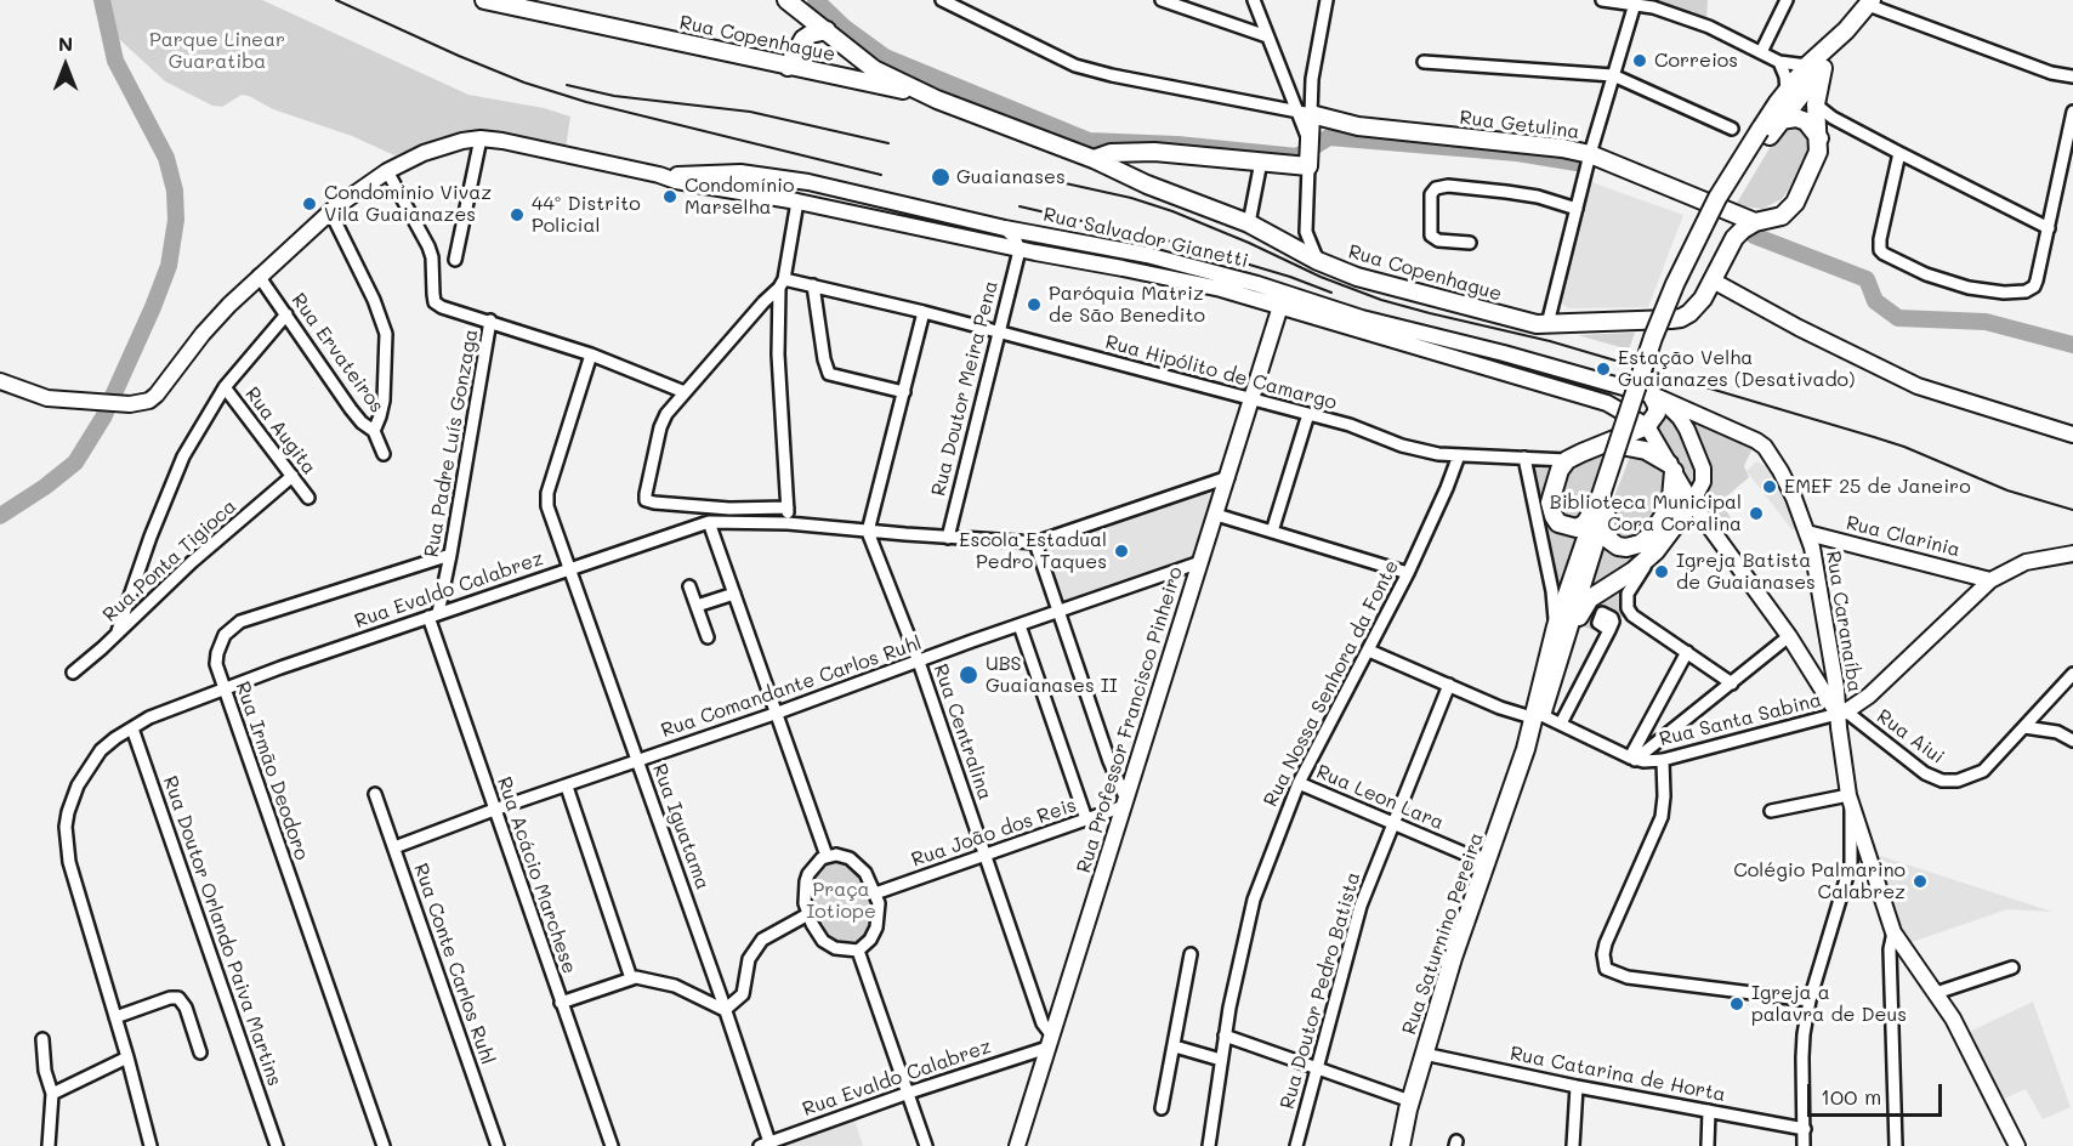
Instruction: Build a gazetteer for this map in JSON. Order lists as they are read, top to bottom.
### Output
{
  "streets": {
    "main road": [
      "Rua Copenhague",
      "Rua Getulina",
      "Rua Salvador Gianetti",
      "Rua Clarinia",
      "Rua Caranaíba",
      "Rua Professor Francisco Pinheiro",
      "Rua Saturnino Pereira"
    ],
    "street": [
      "Rua Ervateiros",
      "Rua Hipólito de Camargo",
      "Rua Doutor Meira Pena",
      "Rua Augita",
      "Rua Padre Luís Gonzaga",
      "Rua Ponta Tigioca",
      "Rua Evaldo Calabrez",
      "Rua Nossa Senhora da Fonte",
      "Rua Comandante Carlos Ruhl",
      "Rua Santa Sabina",
      "Rua Centralina",
      "Rua Aiui",
      "Rua Irmão Deodoro",
      "Rua Leon Lara",
      "Rua Iguatama",
      "Rua João dos Reis",
      "Rua Acácio Marchese",
      "Rua Doutor Orlando Paiva Martins",
      "Rua Conte Carlos Ruhl",
      "Rua Doutor Pedro Batista",
      "Rua Catarina de Horta"
    ]
  },
  "crossings": [
    ["Rua Salvador Gianetti", "Rua Ervateiros"],
    ["Rua Salvador Gianetti", "Rua Doutor Meira Pena"],
    ["Rua Salvador Gianetti", "Rua Caranaíba"],
    ["Rua Salvador Gianetti", "Rua Professor Francisco Pinheiro"],
    ["Rua Hipólito de Camargo", "Rua Doutor Meira Pena"],
    ["Rua Hipólito de Camargo", "Rua Nossa Senhora da Fonte"],
    ["Rua Hipólito de Camargo", "Rua Professor Francisco Pinheiro"],
    ["Rua Hipólito de Camargo", "Rua Saturnino Pereira"],
    ["Rua Doutor Meira Pena", "Rua Evaldo Calabrez"],
    ["Rua Augita", "Rua Ponta Tigioca"],
    ["Rua Padre Luís Gonzaga", "Rua Evaldo Calabrez"],
    ["Rua Padre Luís Gonzaga", "Rua Irmão Deodoro"],
    ["Rua Padre Luís Gonzaga", "Rua Acácio Marchese"],
    ["Rua Clarinia", "Rua Caranaíba"],
    ["Rua Evaldo Calabrez", "Rua Professor Francisco Pinheiro"],
    ["Rua Evaldo Calabrez", "Rua Centralina"],
    ["Rua Evaldo Calabrez", "Rua Irmão Deodoro"],
    ["Rua Evaldo Calabrez", "Rua Iguatama"],
    ["Rua Evaldo Calabrez", "Rua Acácio Marchese"],
    ["Rua Evaldo Calabrez", "Rua Doutor Orlando Paiva Martins"],
    ["Rua Caranaíba", "Rua Santa Sabina"],
    ["Rua Caranaíba", "Rua Aiui"],
    ["Rua Nossa Senhora da Fonte", "Rua Santa Sabina"],
    ["Rua Nossa Senhora da Fonte", "Rua Leon Lara"],
    ["Rua Comandante Carlos Ruhl", "Rua Professor Francisco Pinheiro"],
    ["Rua Comandante Carlos Ruhl", "Rua Centralina"],
    ["Rua Comandante Carlos Ruhl", "Rua Iguatama"],
    ["Rua Comandante Carlos Ruhl", "Rua Acácio Marchese"],
    ["Rua Comandante Carlos Ruhl", "Rua Conte Carlos Ruhl"],
    ["Rua Professor Francisco Pinheiro", "Rua Centralina"],
    ["Rua Professor Francisco Pinheiro", "Rua João dos Reis"],
    ["Rua Santa Sabina", "Rua Aiui"],
    ["Rua Santa Sabina", "Rua Saturnino Pereira"],
    ["Rua Santa Sabina", "Rua Doutor Pedro Batista"],
    ["Rua Centralina", "Rua João dos Reis"],
    ["Rua Leon Lara", "Rua Saturnino Pereira"],
    ["Rua Leon Lara", "Rua Doutor Pedro Batista"],
    ["Rua Saturnino Pereira", "Rua Catarina de Horta"]
  ],
  "parks": ["Parque Linear Guaratiba", "Praça Iotiope"],
  "places": [
    "Correios",
    "Guaianases",
    "Condomínio Marselha",
    "Condomínio Vivaz Vila Guaianazes",
    "44º Distrito Policial",
    "Paróquia Matriz de São Benedito",
    "Estação Velha Guaianazes (Desativado)",
    "EMEF 25 de Janeiro",
    "Biblioteca Municipal Cora Coralina",
    "Escola Estadual Pedro Taques",
    "Igreja Batista de Guaianases",
    "UBS Guaianases II",
    "Colégio Palmarino Calabrez",
    "Igreja a palavra de Deus"
  ],
  "scale_bar": "100 m",
  "north": "top"
}
